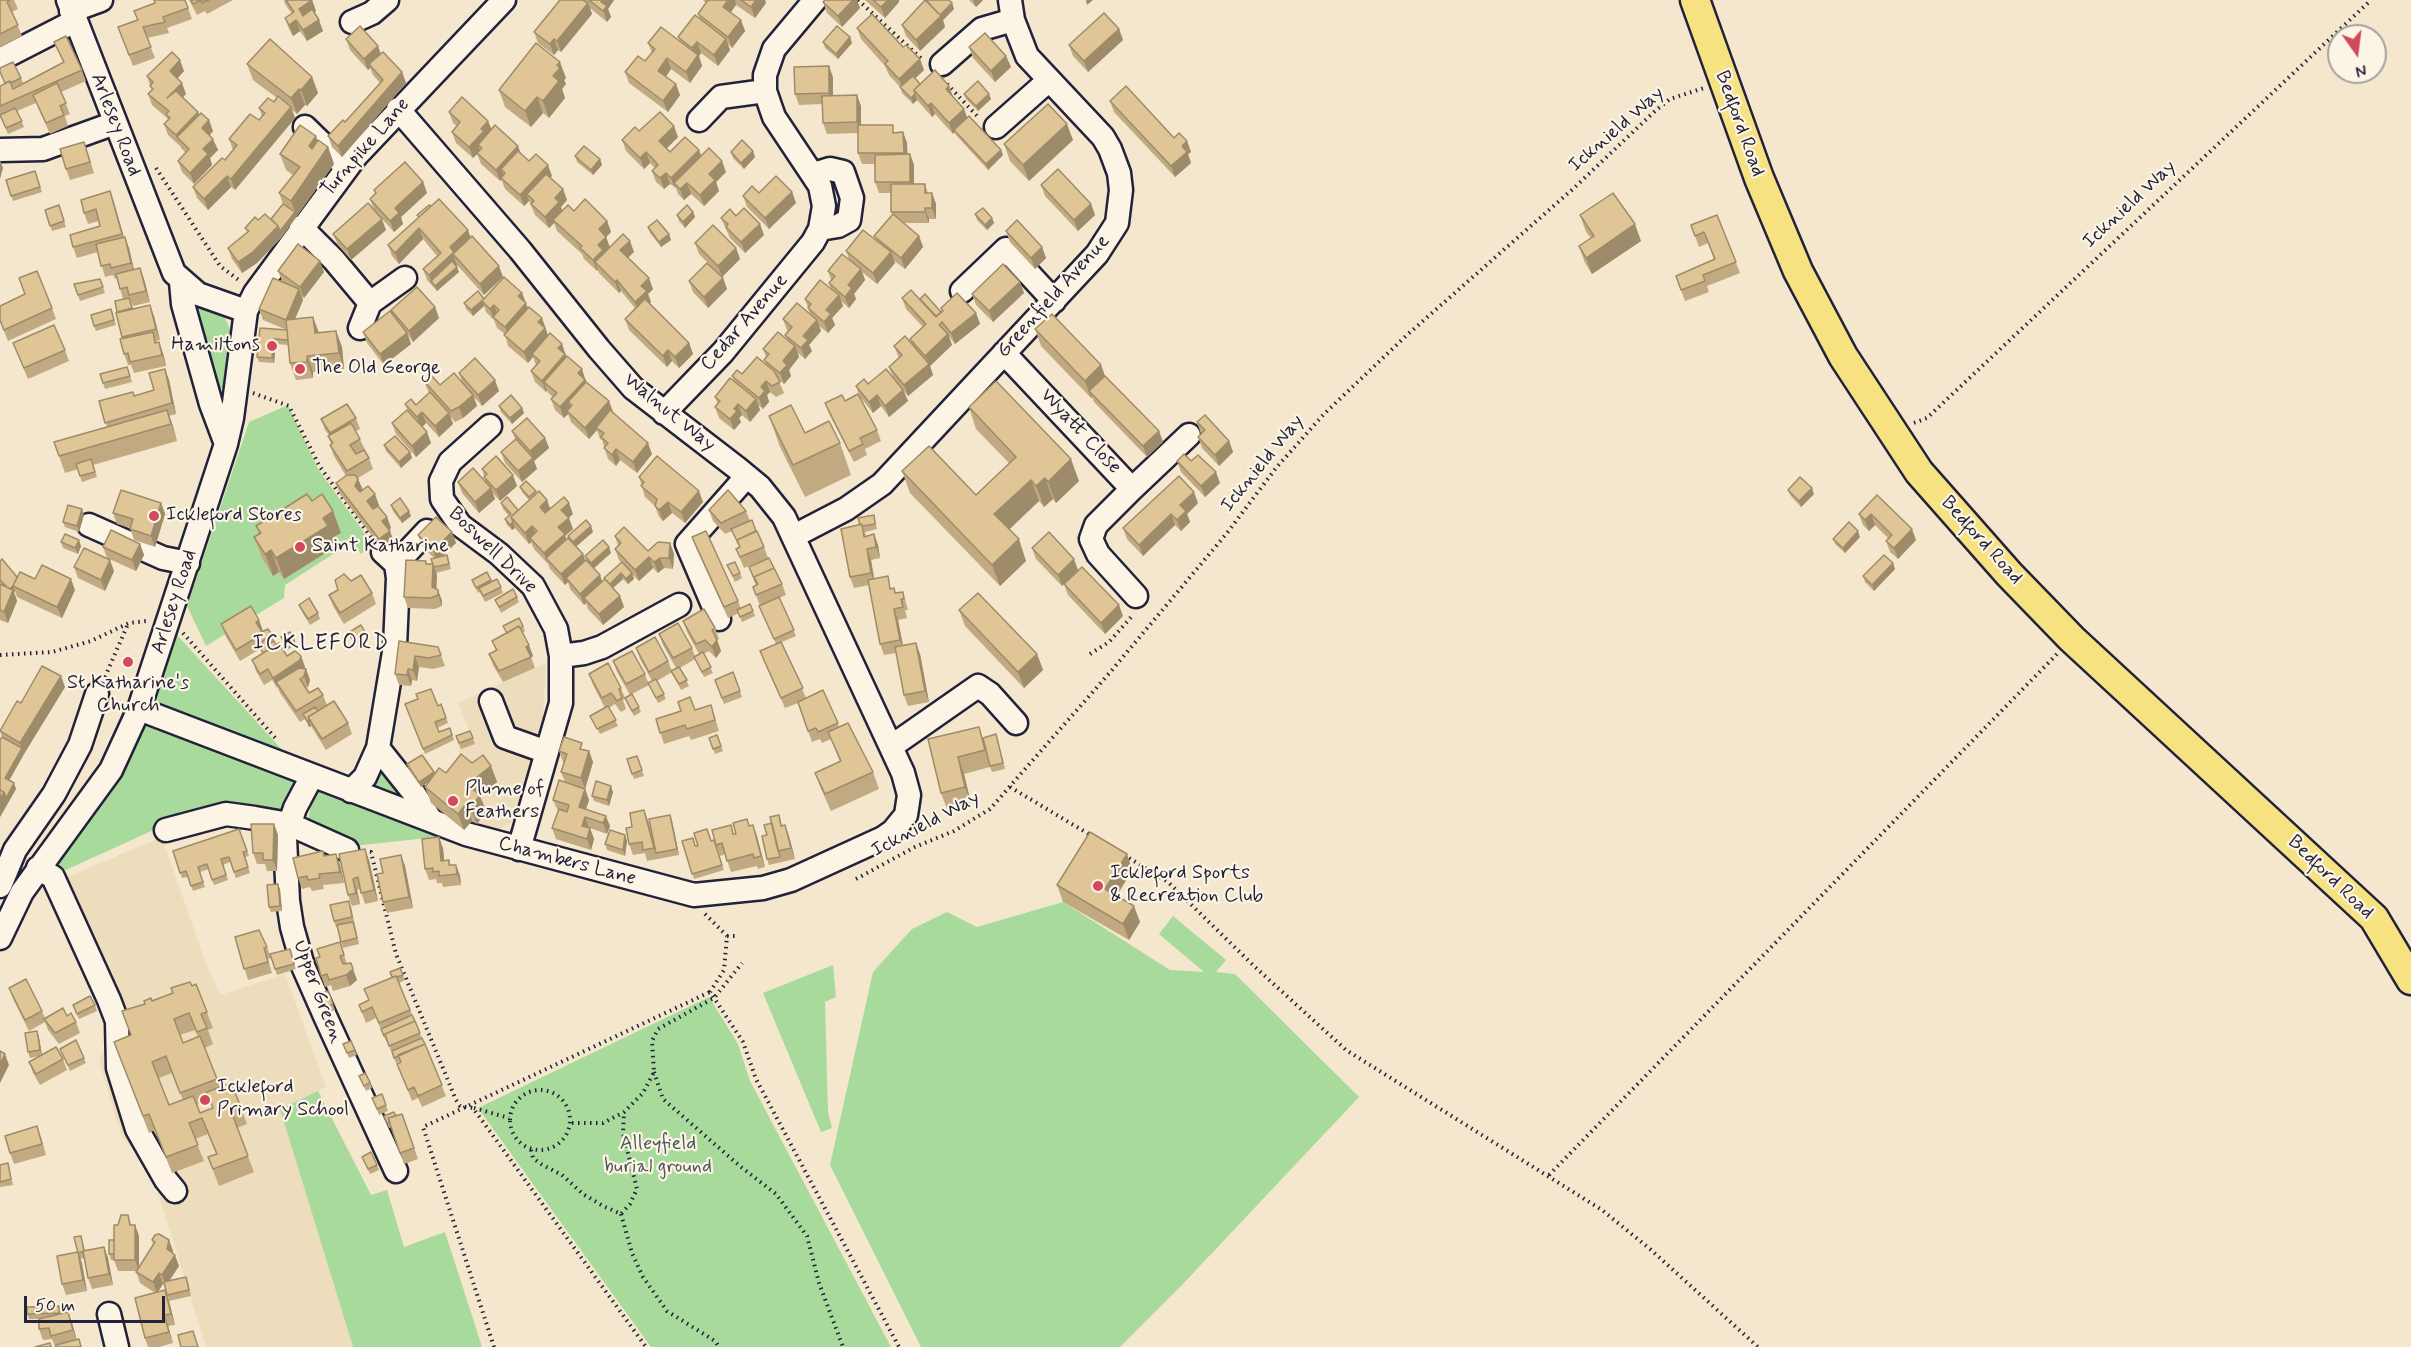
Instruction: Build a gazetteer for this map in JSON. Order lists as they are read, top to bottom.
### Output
{
  "streets": {
    "main road": ["Bedford Road"],
    "street": [
      "Arlesey Road",
      "Turnpike Lane",
      "Greenfield Avenue",
      "Cedar Avenue",
      "Walnut Way",
      "Wyatt Close",
      "Boswell Drive",
      "Chambers Lane",
      "Upper Green"
    ],
    "path": ["Icknield Way"]
  },
  "crossings": [
    ["Arlesey Road", "Turnpike Lane"],
    ["Turnpike Lane", "Walnut Way"],
    ["Greenfield Avenue", "Walnut Way"],
    ["Greenfield Avenue", "Wyatt Close"],
    ["Cedar Avenue", "Walnut Way"],
    ["Walnut Way", "Chambers Lane"],
    ["Boswell Drive", "Chambers Lane"],
    ["Chambers Lane", "Upper Green"]
  ],
  "districts": ["ICKLEFORD"],
  "parks": ["Alleyfield burial ground"],
  "places": [
    "Hamiltons",
    "The Old George",
    "Ickleford Stores",
    "Saint Katharine",
    "St Katharine's Church",
    "Plume of Feathers",
    "Ickleford Sports & Recreation Club",
    "Ickleford Primary School"
  ],
  "scale_bar": "50 m",
  "north": "bottom"
}
